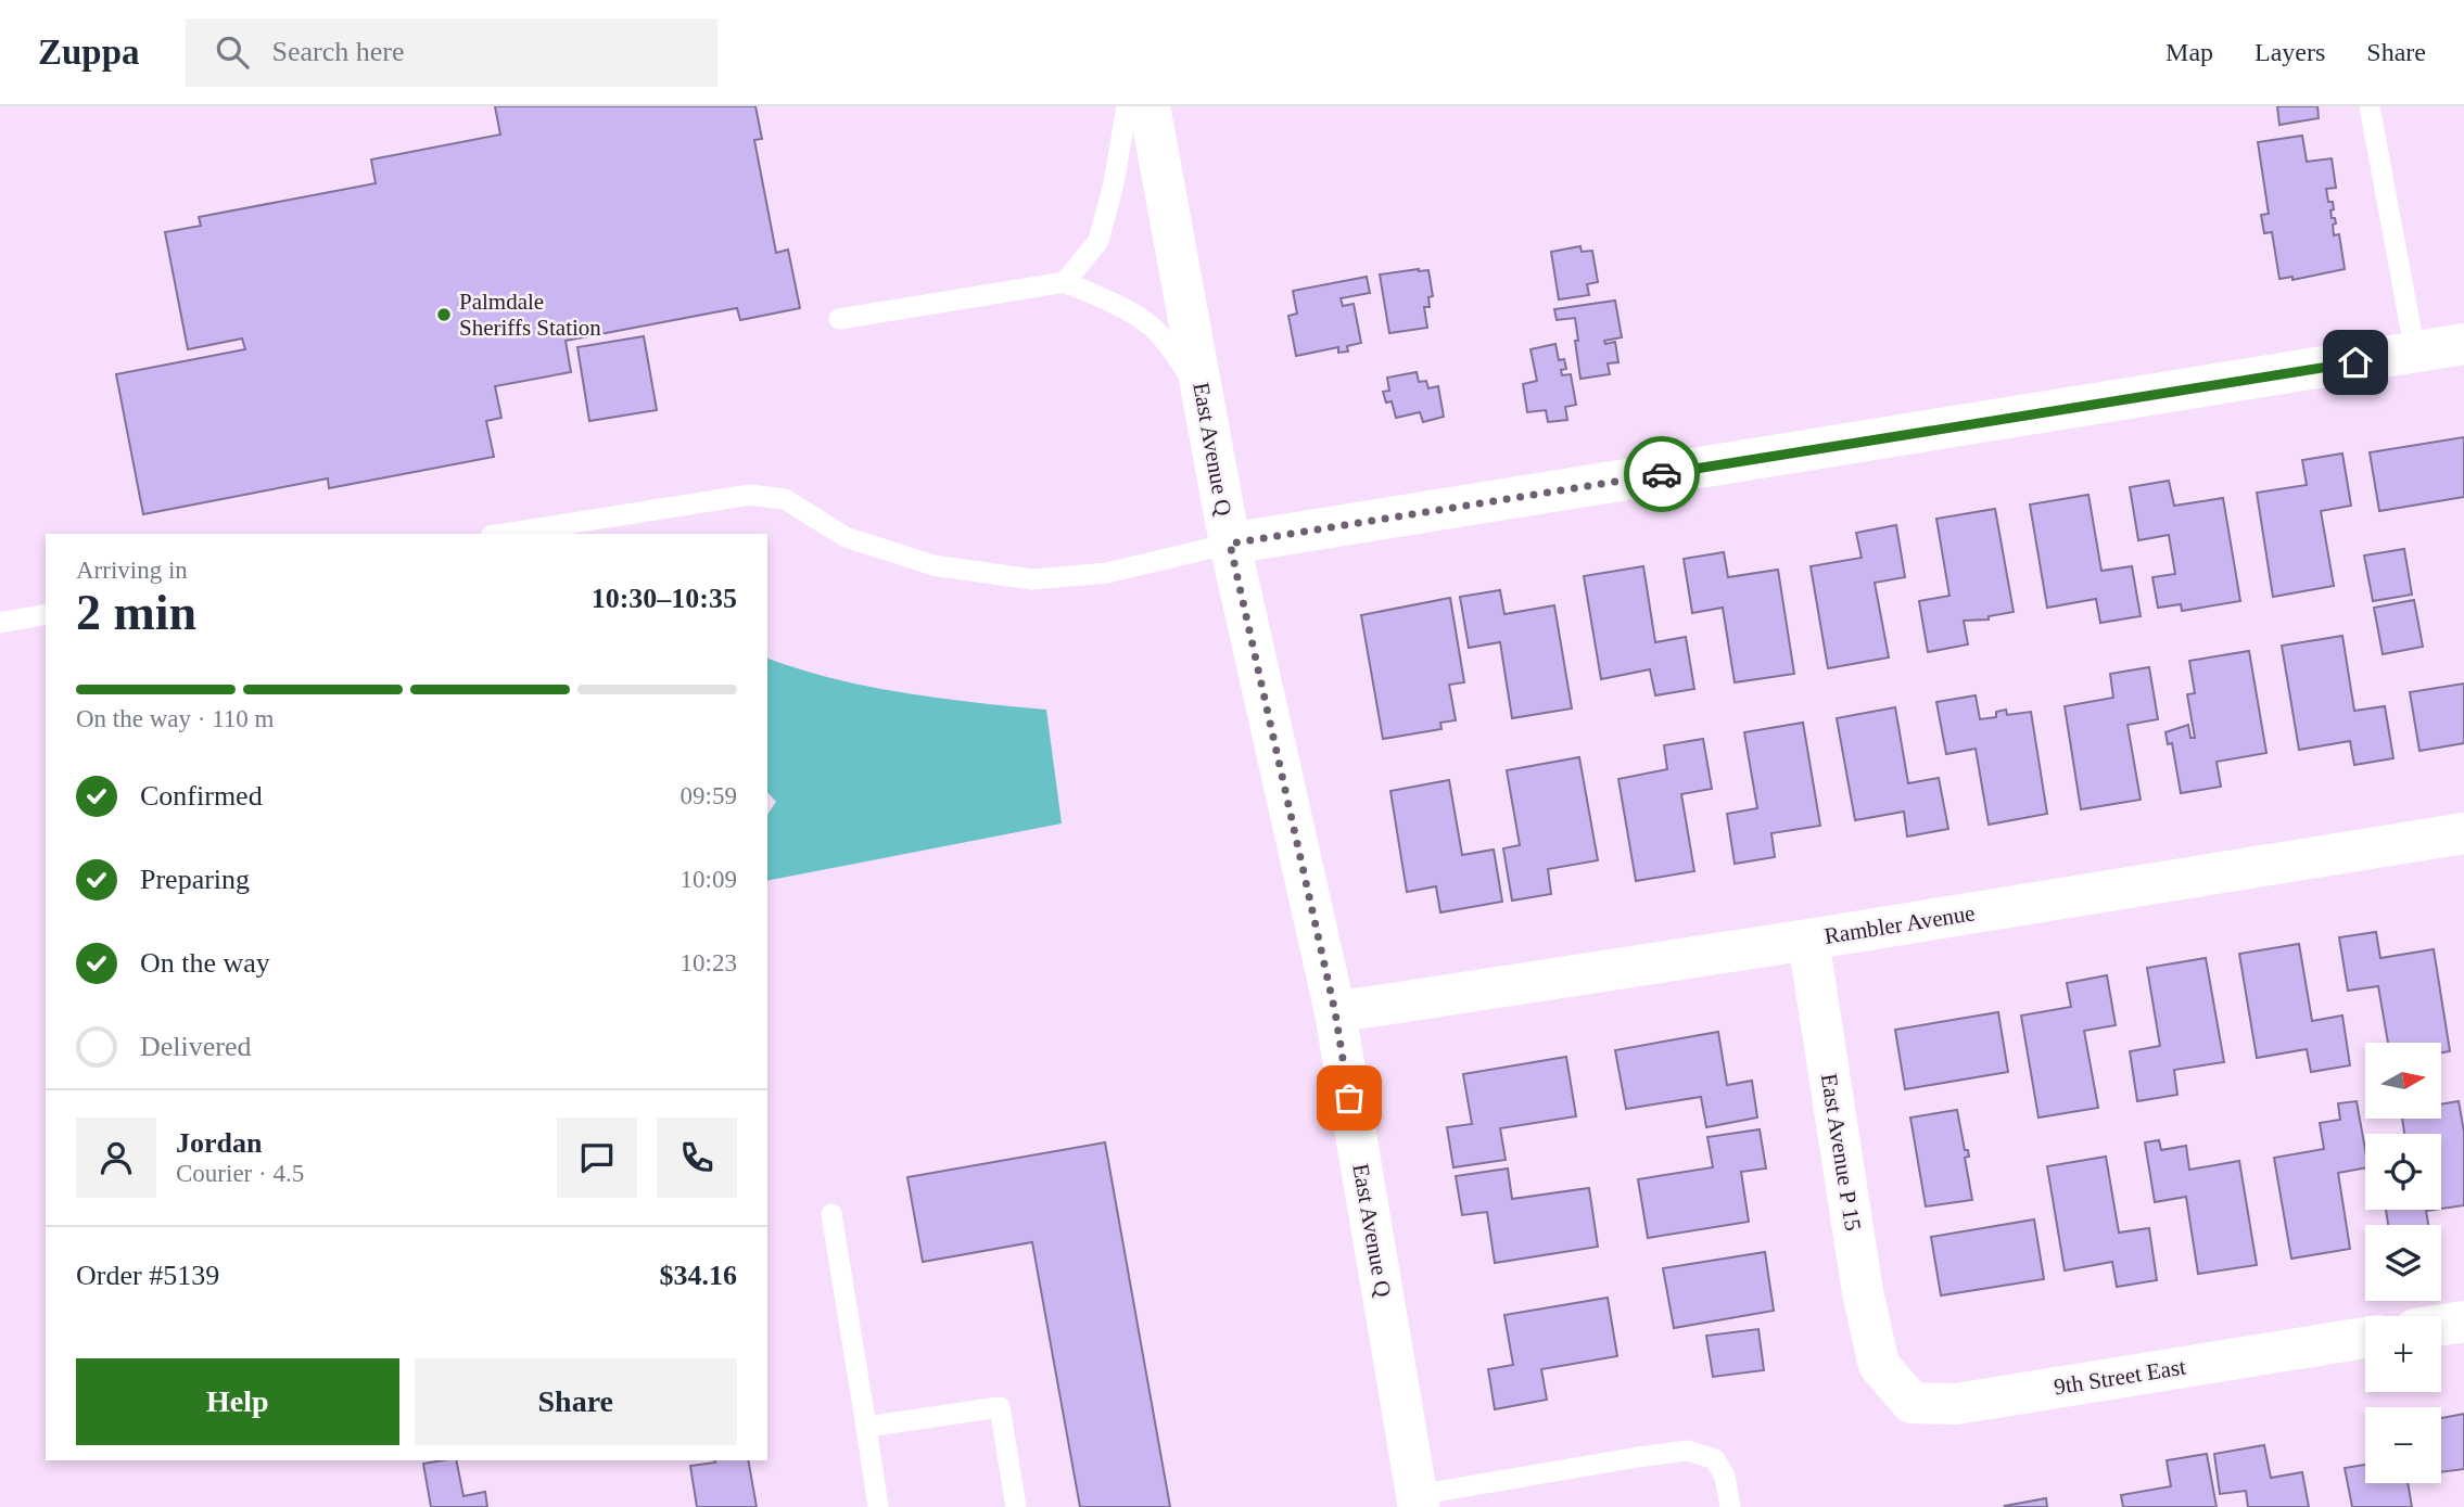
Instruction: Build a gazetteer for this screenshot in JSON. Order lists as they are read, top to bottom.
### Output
{
  "streets": {
    "street": [
      "East Avenue Q",
      "Rambler Avenue",
      "East Avenue P 15",
      "9th Street East"
    ]
  },
  "crossings": [
    ["East Avenue Q", "Rambler Avenue"],
    ["Rambler Avenue", "East Avenue P 15"],
    ["East Avenue P 15", "9th Street East"]
  ],
  "places": ["Palmdale Sheriffs Station"],
  "north": "right",
  "page": {
    "header": "Zuppa",
    "search": "Search here",
    "nav": ["Map", "Layers", "Share"],
    "heading": ["2 min", "Arriving in", "10:30–10:35"],
    "panel": [
      "Jordan",
      "Courier · 4.5",
      "Order #5139",
      "$34.16"
    ],
    "bar": "On the way · 110 m",
    "list": [
      ["Confirmed", "09:59"],
      ["Preparing", "10:09"],
      ["On the way", "10:23"],
      "Delivered"
    ],
    "map_buttons": ["+", "−"],
    "buttons": ["Help", "Share"]
  }
}
